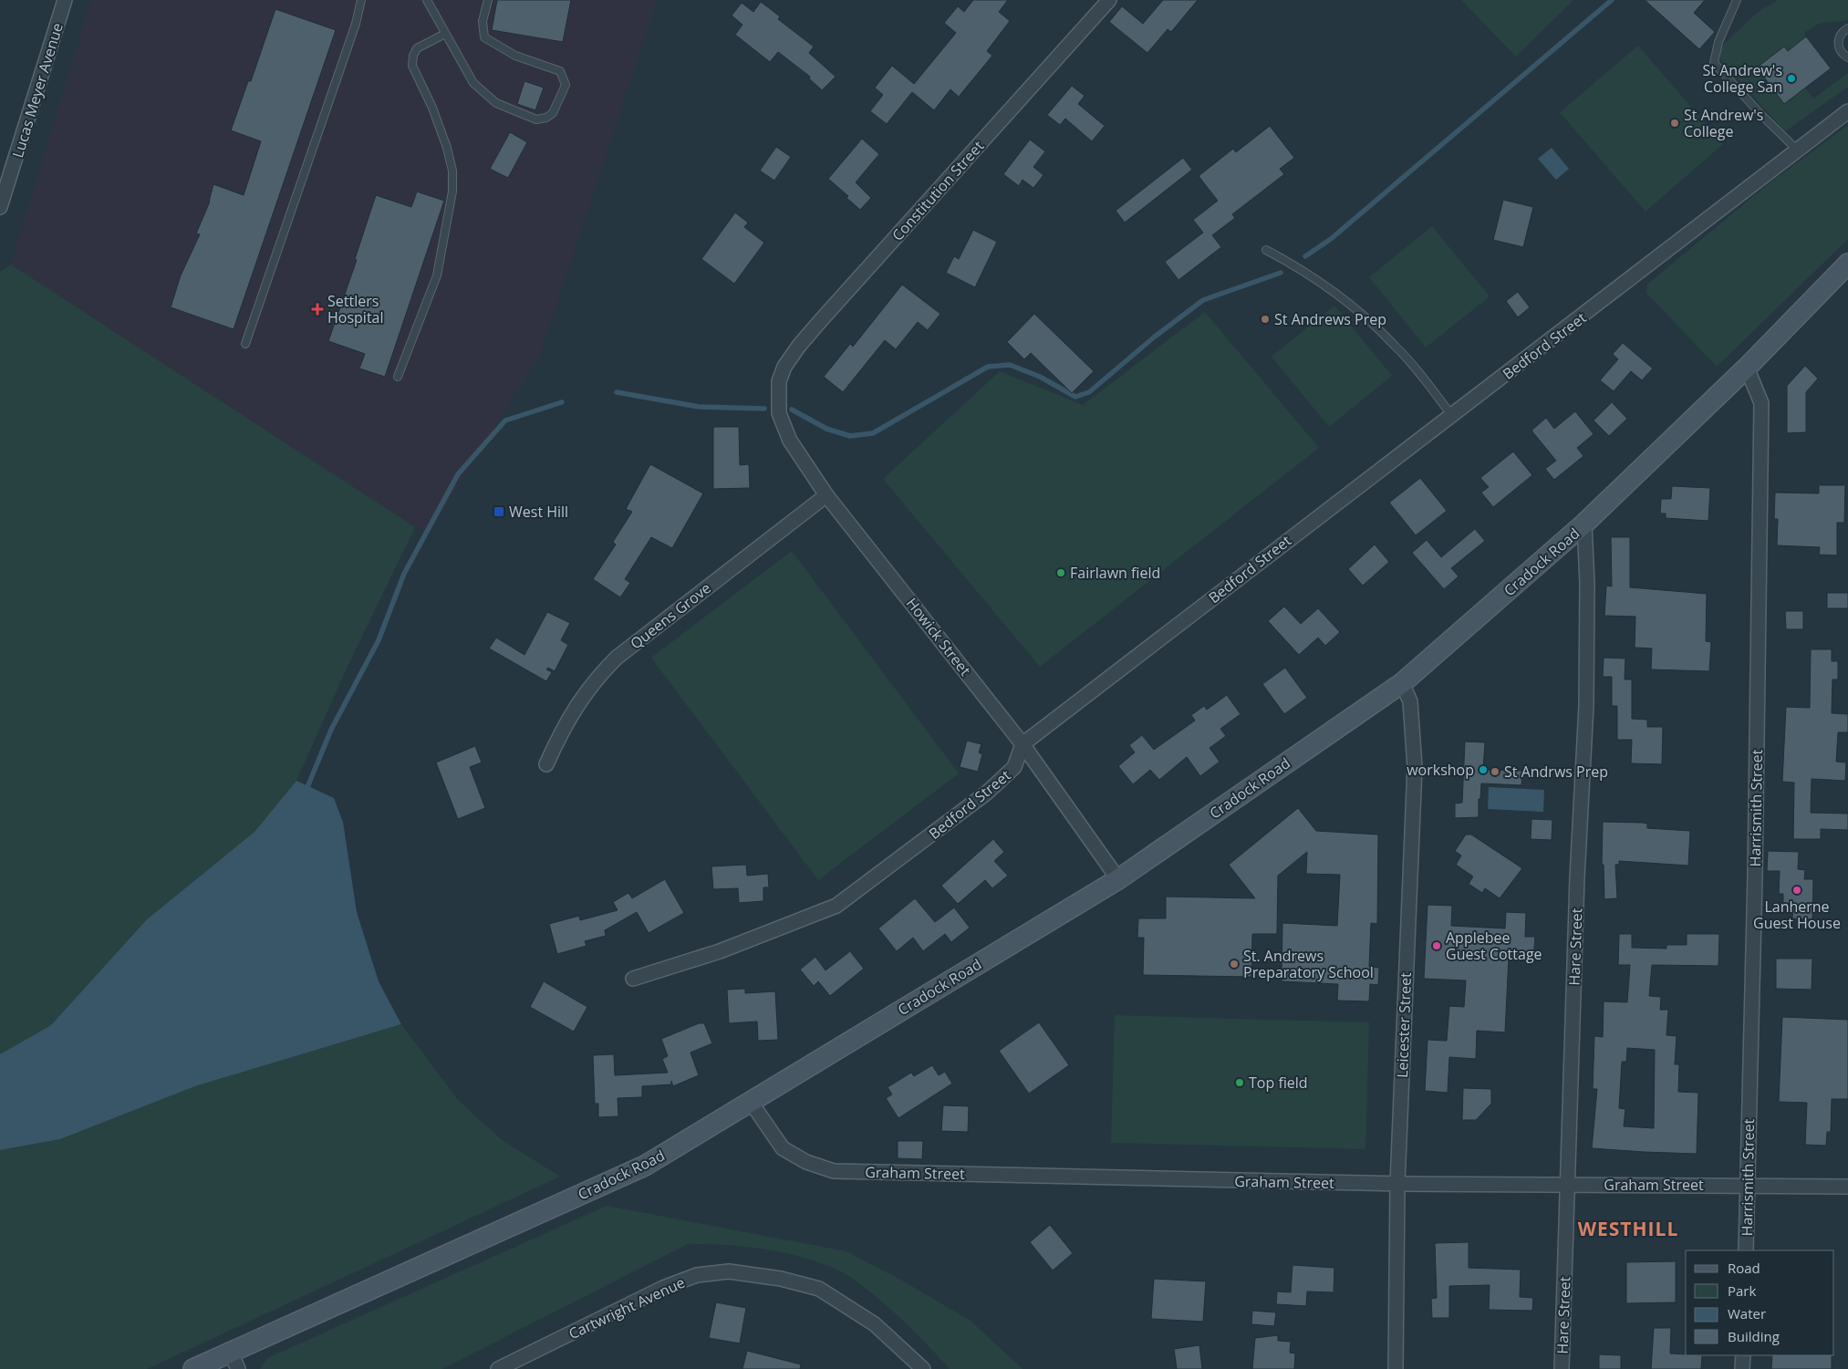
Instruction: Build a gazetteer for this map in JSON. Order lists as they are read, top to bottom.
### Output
{
  "streets": {
    "main road": ["Cradock Road"],
    "street": [
      "Lucas Meyer Avenue",
      "Constitution Street",
      "Bedford Street",
      "Queens Grove",
      "Howick Street",
      "Harrismith Street",
      "Hare Street",
      "Leicester Street",
      "Graham Street",
      "Cartwright Avenue"
    ]
  },
  "crossings": [
    ["Constitution Street", "Howick Street"],
    ["Bedford Street", "Howick Street"],
    ["Cradock Road", "Howick Street"],
    ["Cradock Road", "Harrismith Street"],
    ["Cradock Road", "Hare Street"],
    ["Cradock Road", "Leicester Street"],
    ["Cradock Road", "Graham Street"],
    ["Queens Grove", "Howick Street"],
    ["Harrismith Street", "Graham Street"],
    ["Hare Street", "Graham Street"],
    ["Leicester Street", "Graham Street"]
  ],
  "districts": ["WESTHILL"],
  "places": {
    "other": [
      "St Andrew's College San",
      "St Andrew's College",
      "St Andrews Prep",
      "Fairlawn field",
      "workshop",
      "St Andrws Prep",
      "Lanherne Guest House",
      "Applebee Guest Cottage",
      "St. Andrews Preparatory School",
      "Top field"
    ],
    "health": ["Settlers Hospital"],
    "transit": ["West Hill"]
  },
  "legend": [
    "Road",
    "Park",
    "Water",
    "Building"
  ]
}
